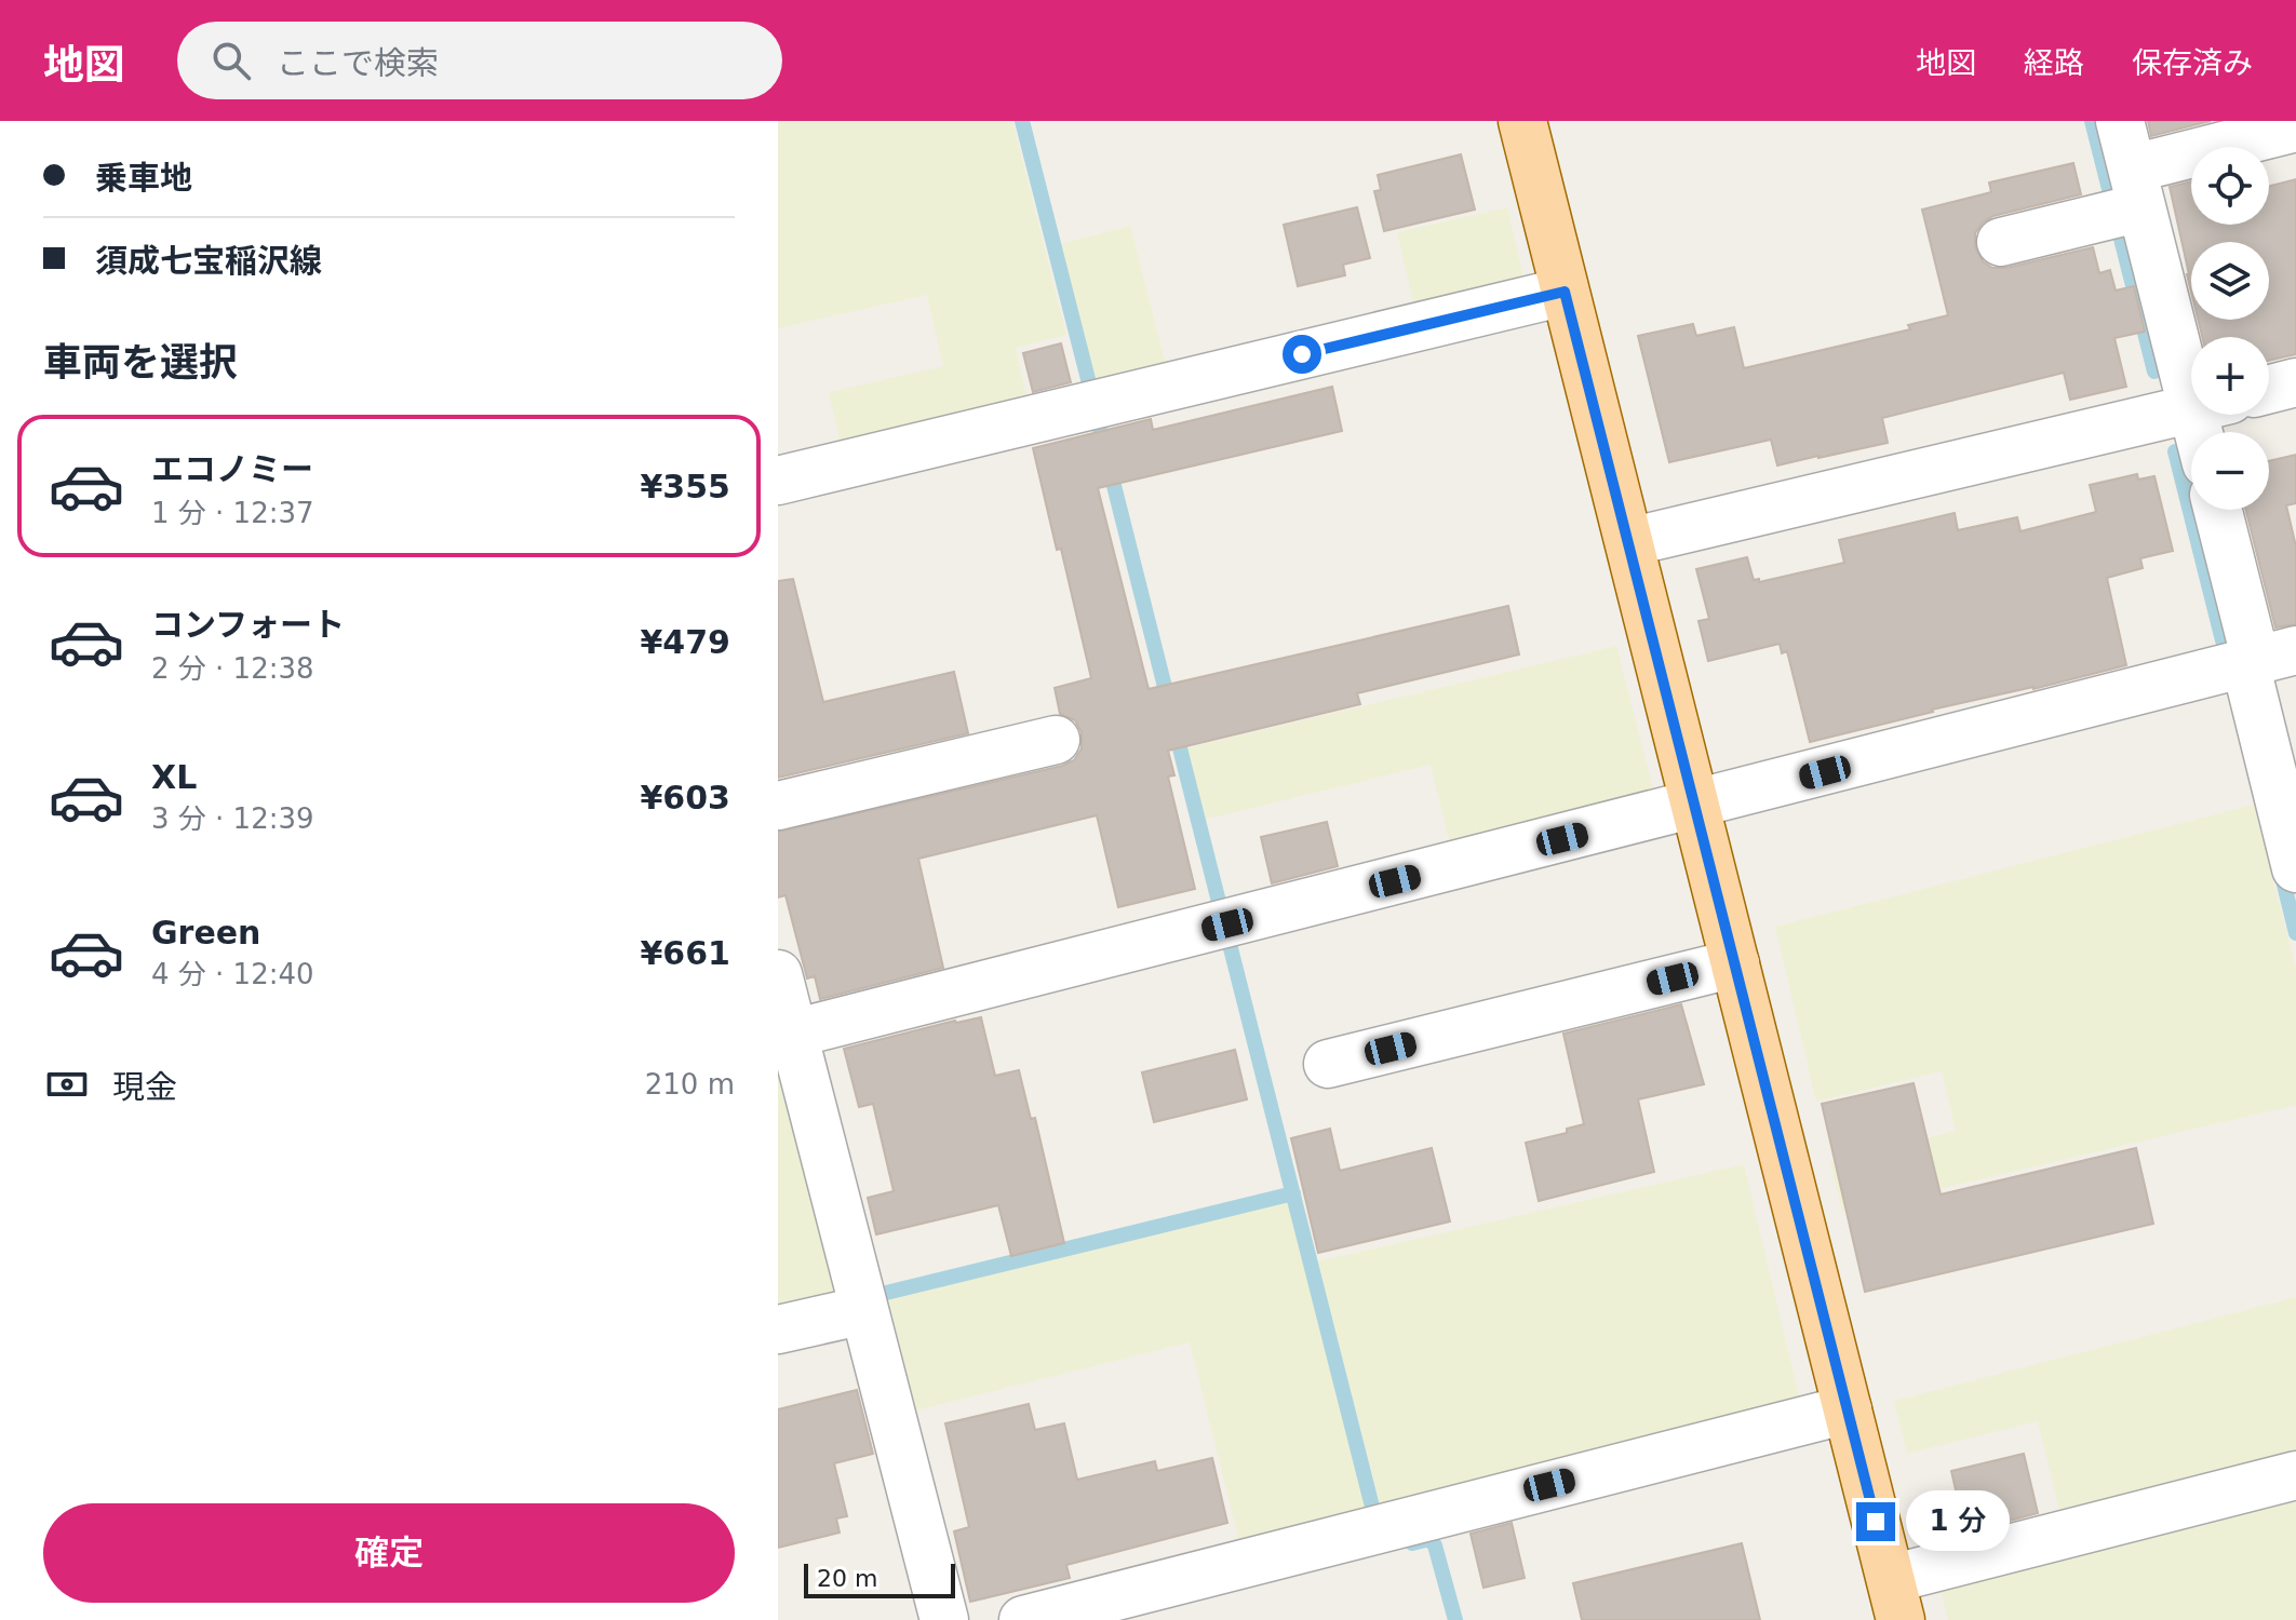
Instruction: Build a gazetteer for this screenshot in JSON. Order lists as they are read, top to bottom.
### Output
{
  "scale_bar": "20 m",
  "page": {
    "header": "地図",
    "search": "ここで検索",
    "nav": ["地図", "経路", "保存済み"],
    "banner": ["乗車地", "須成七宝稲沢線"],
    "map_buttons": ["+", "−"],
    "heading": "車両を選択",
    "list": [
      {
        "name": "エコノミー",
        "note": "1 分 · 12:37",
        "value": "¥355"
      },
      {
        "name": "コンフォート",
        "note": "2 分 · 12:38",
        "value": "¥479"
      },
      {
        "name": "XL",
        "note": "3 分 · 12:39",
        "value": "¥603"
      },
      {
        "name": "Green",
        "note": "4 分 · 12:40",
        "value": "¥661"
      }
    ],
    "pay": ["現金", "210 m"],
    "buttons": "確定",
    "bubble": "1 分",
    "scale": "20 m"
  }
}
